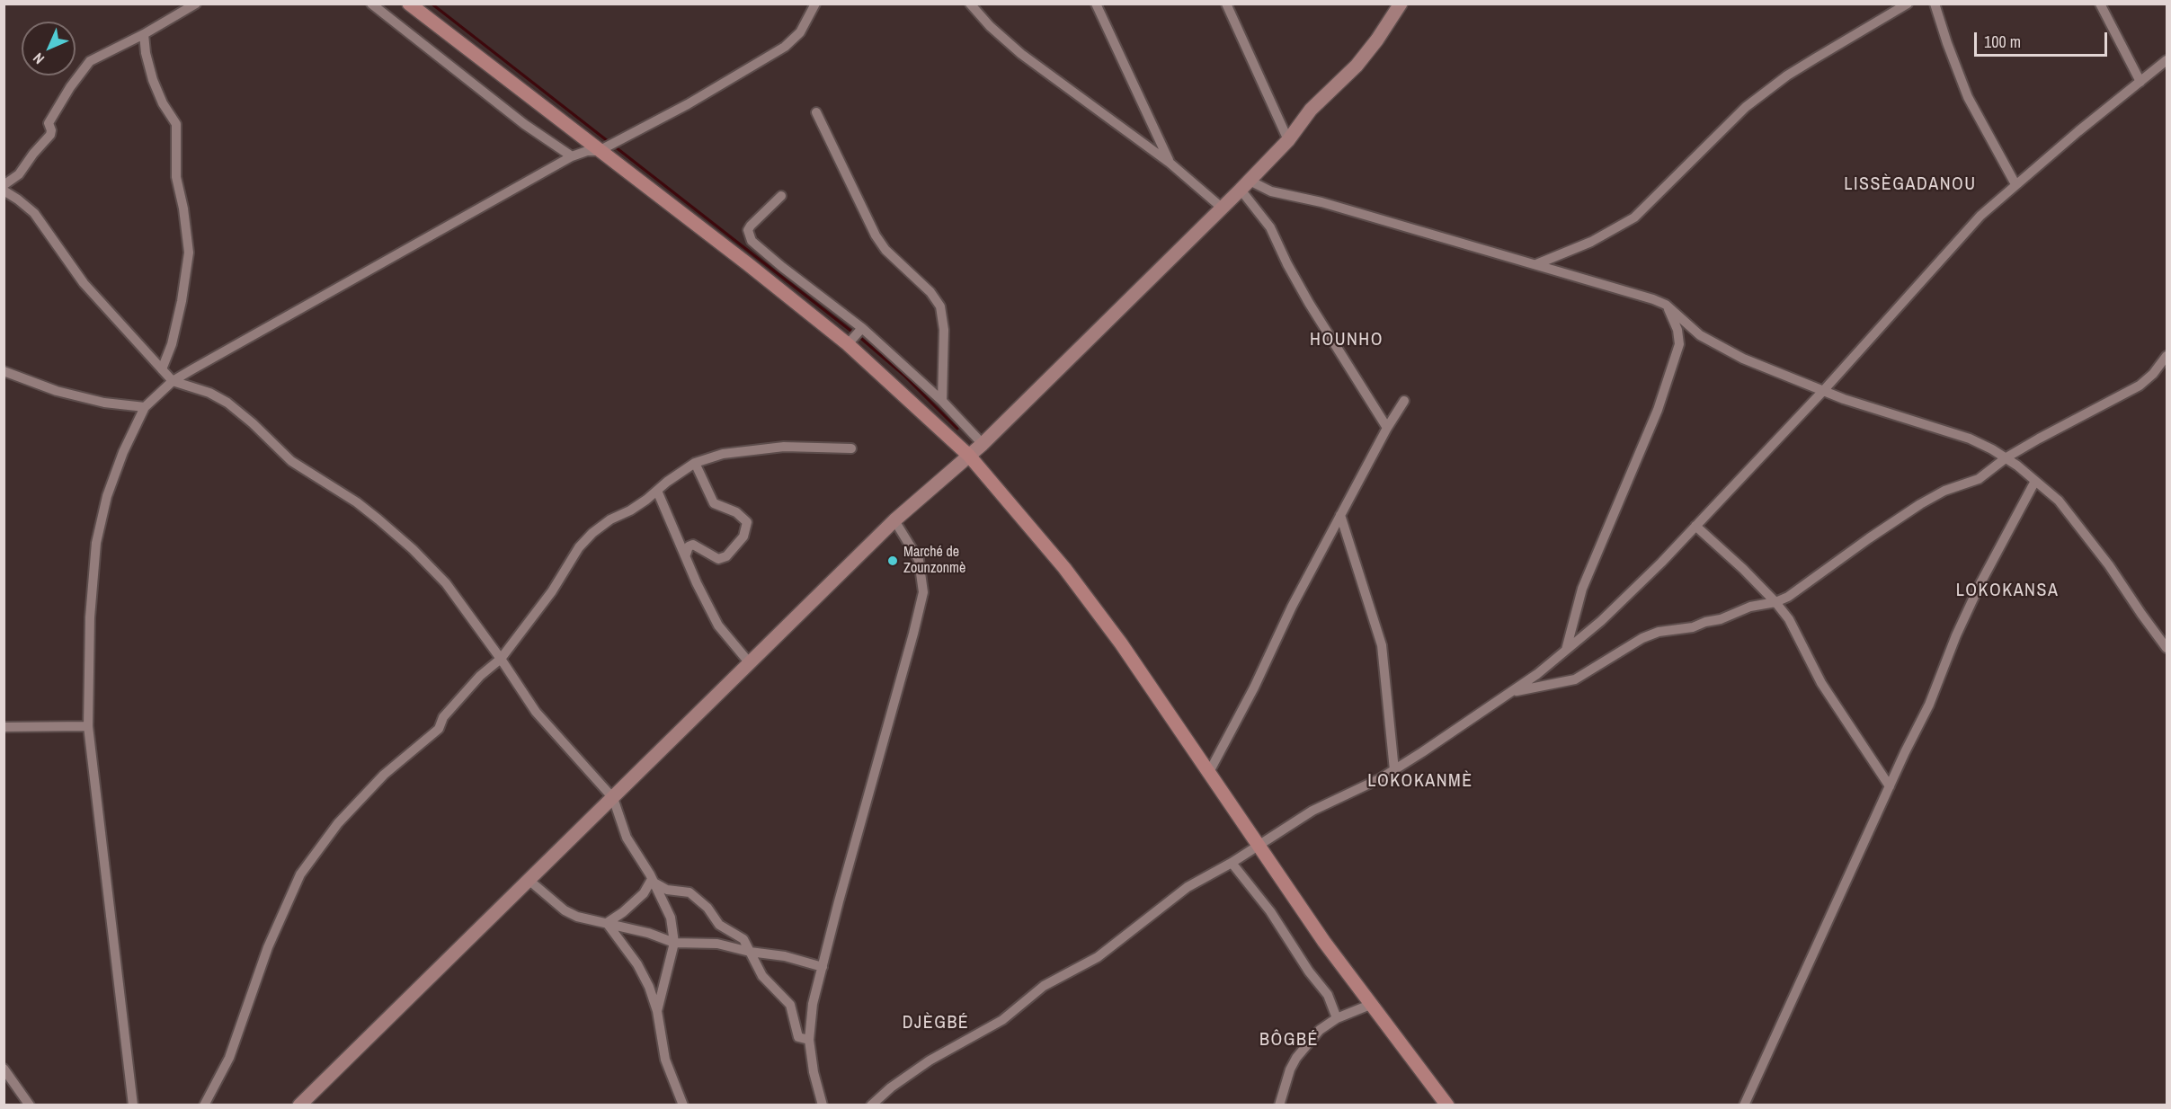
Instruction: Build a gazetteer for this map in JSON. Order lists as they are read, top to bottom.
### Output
{
  "districts": [
    "LISSÈGADANOU",
    "HOUNHO",
    "LOKOKANSA",
    "LOKOKANMÈ",
    "DJÈGBÉ",
    "BÔGBÉ"
  ],
  "places": ["Marché de Zounzonmè"],
  "scale_bar": "100 m",
  "north": "bottom left"
}
